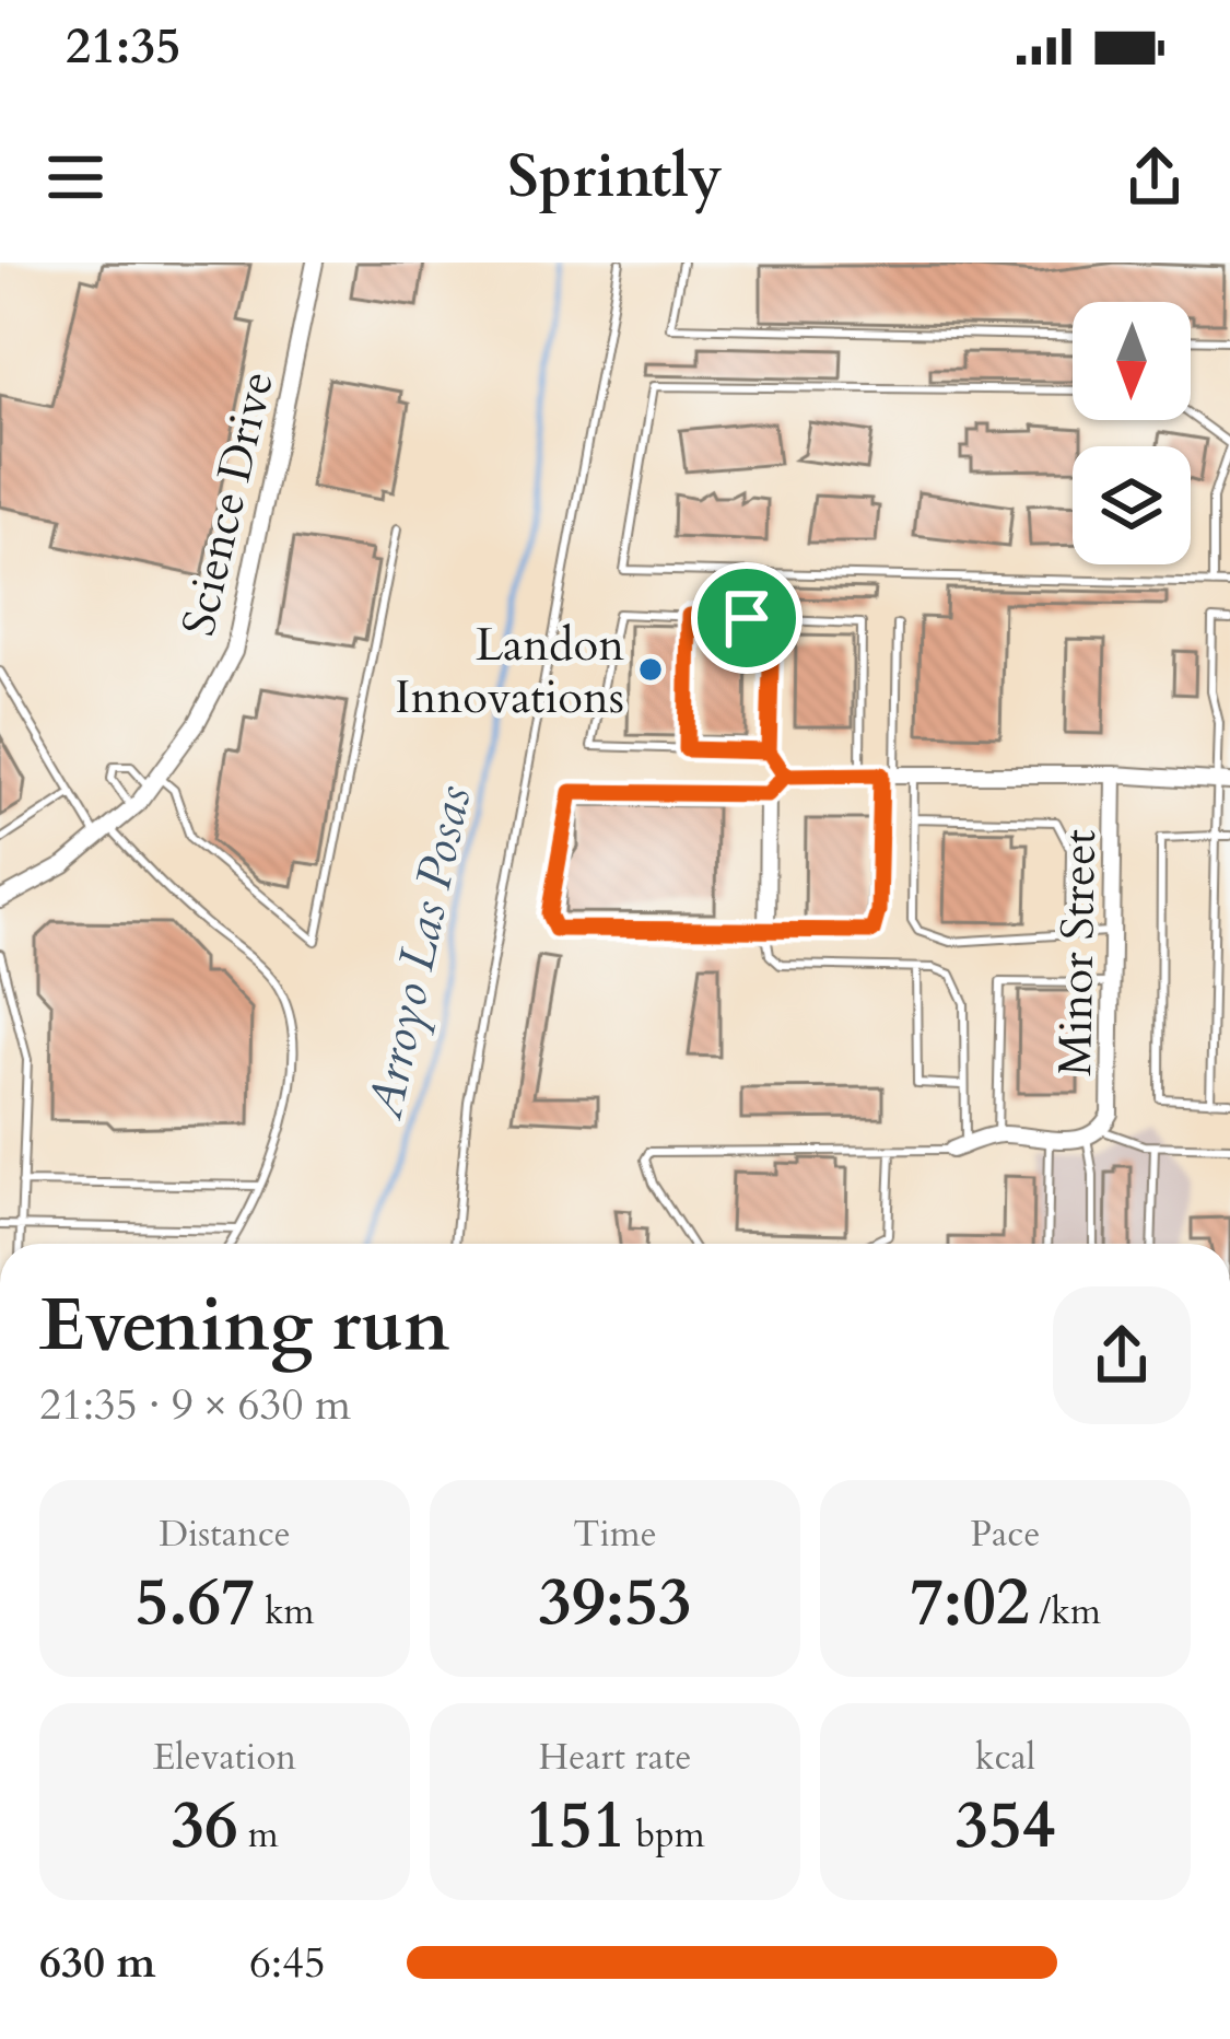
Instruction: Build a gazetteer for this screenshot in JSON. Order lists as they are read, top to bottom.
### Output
{
  "streets": {
    "street": ["Science Drive", "Minor Street"]
  },
  "water": ["Arroyo Las Posas"],
  "places": ["Landon Innovations"],
  "north": "bottom",
  "page": {
    "status": "21:35",
    "header": "Sprintly",
    "heading": ["Evening run", "21:35 · 9 × 630 m"],
    "stats": [
      ["Distance", "5.67 km"],
      ["Time", "39:53"],
      ["Pace", "7:02 /km"],
      ["Elevation", "36 m"],
      ["Heart rate", "151 bpm"],
      ["kcal", "354"]
    ],
    "list": [
      {
        "name": "630 m",
        "note": "6:45"
      }
    ]
  }
}
